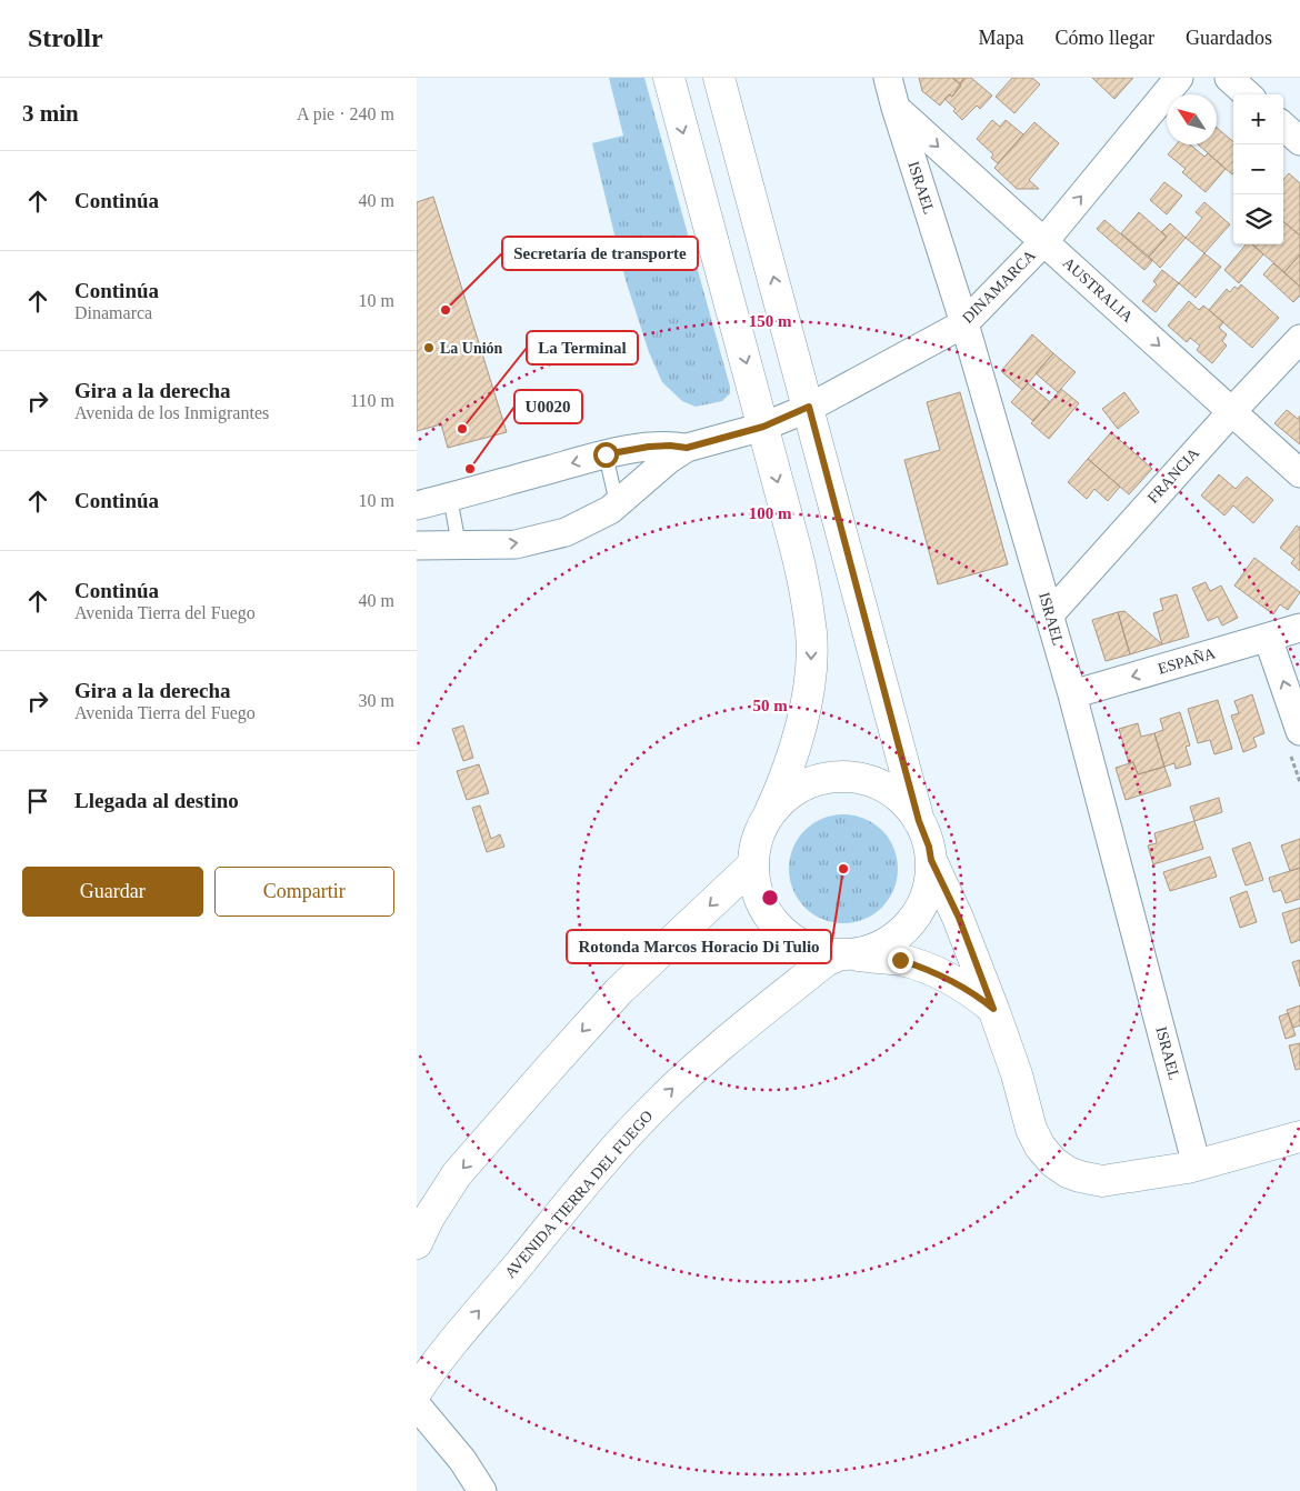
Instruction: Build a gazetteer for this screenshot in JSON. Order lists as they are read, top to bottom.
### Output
{
  "streets": {
    "street": [
      "ISRAEL",
      "DINAMARCA",
      "AUSTRALIA",
      "FRANCIA",
      "ESPAÑA",
      "AVENIDA TIERRA DEL FUEGO"
    ]
  },
  "crossings": [
    ["ISRAEL", "DINAMARCA"],
    ["ISRAEL", "AUSTRALIA"],
    ["ISRAEL", "FRANCIA"],
    ["ISRAEL", "ESPAÑA"],
    ["DINAMARCA", "AUSTRALIA"],
    ["AUSTRALIA", "FRANCIA"]
  ],
  "one_way": ["AUSTRALIA", "ESPAÑA"],
  "places": [
    "Secretaría de transporte",
    "La Unión",
    "La Terminal",
    "U0020",
    "Rotonda Marcos Horacio Di Tulio"
  ],
  "north": "top left",
  "page": {
    "header": "Strollr",
    "nav": ["Mapa", "Cómo llegar", "Guardados"],
    "heading": ["3 min", "A pie · 240 m"],
    "map_buttons": ["+", "−"],
    "list": [
      ["Continúa", "40 m"],
      ["Continúa", "Dinamarca", "10 m"],
      ["Gira a la derecha", "Avenida de los Inmigrantes", "110 m"],
      ["Continúa", "10 m"],
      ["Continúa", "Avenida Tierra del Fuego", "40 m"],
      ["Gira a la derecha", "Avenida Tierra del Fuego", "30 m"],
      "Llegada al destino"
    ],
    "buttons": ["Guardar", "Compartir"]
  },
  "rings": ["150 m", "100 m", "50 m"]
}
